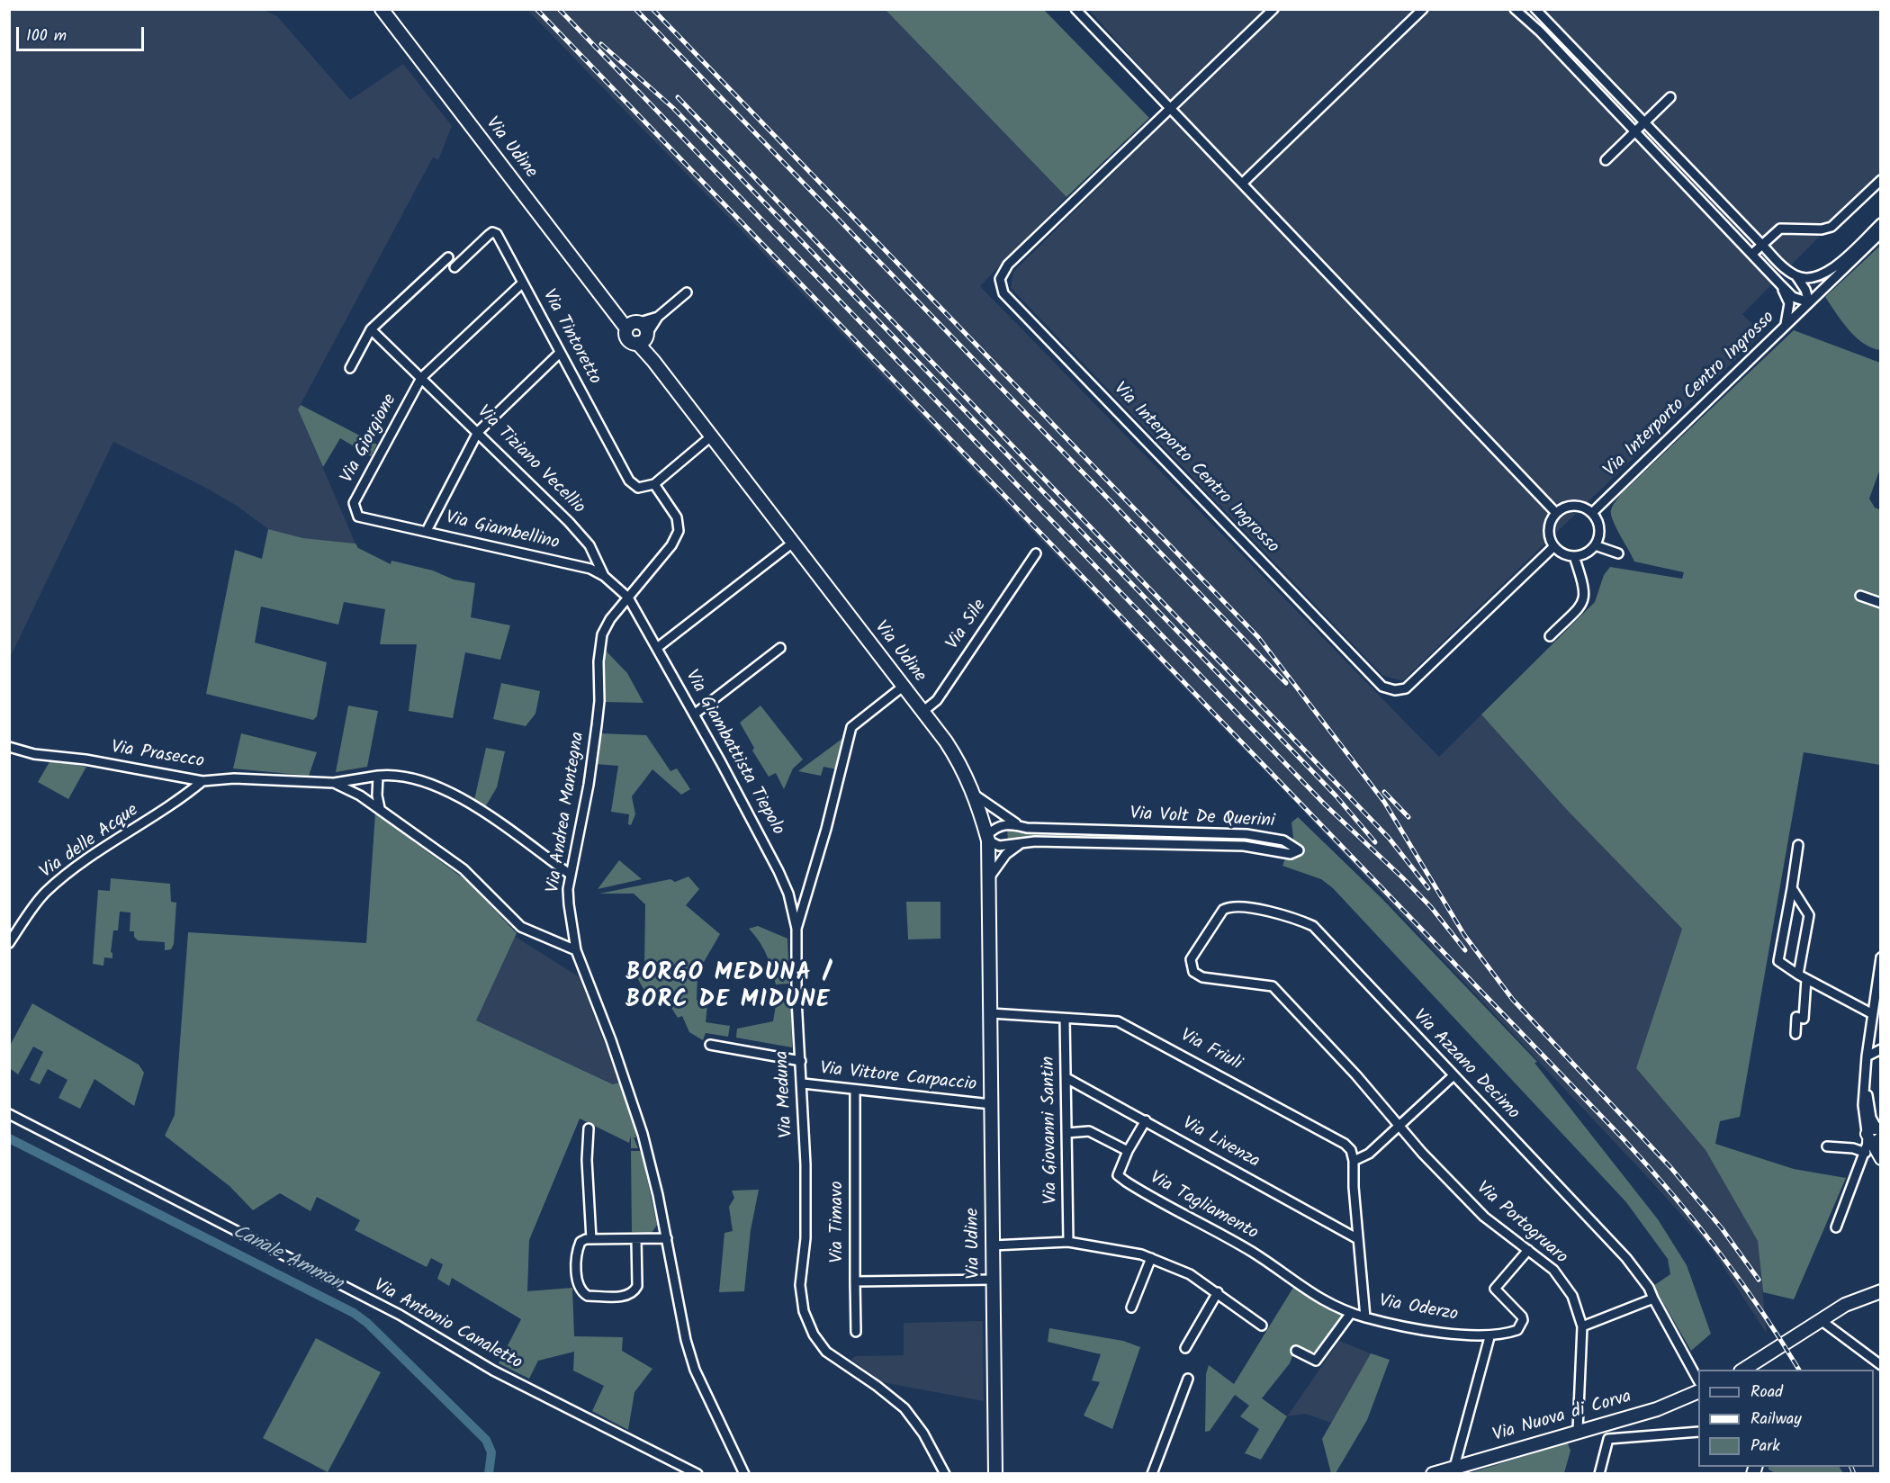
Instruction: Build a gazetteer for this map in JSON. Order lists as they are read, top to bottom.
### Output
{
  "streets": {
    "main road": ["Via Udine", "Via Nuova di Corva"],
    "street": [
      "Via Tintoretto",
      "Via Interporto Centro Ingrosso",
      "Via Giorgione",
      "Via Tiziano Vecellio",
      "Via Giambellino",
      "Via Sile",
      "Via Giambattista Tiepolo",
      "Via Prasecco",
      "Via Andrea Mantegna",
      "Via Volt De Querini",
      "Via delle Acque",
      "Via Friuli",
      "Via Azzano Decimo",
      "Via Vittore Carpaccio",
      "Via Meduna",
      "Via Giovanni Santin",
      "Via Livenza",
      "Via Tagliamento",
      "Via Timavo",
      "Via Portogruaro",
      "Via Oderzo",
      "Via Antonio Canaletto"
    ]
  },
  "crossings": [
    ["Via Udine", "Via Sile"],
    ["Via Udine", "Via Volt De Querini"],
    ["Via Udine", "Via Friuli"],
    ["Via Udine", "Via Vittore Carpaccio"],
    ["Via Udine", "Via Meduna"],
    ["Via Udine", "Via Timavo"],
    ["Via Tintoretto", "Via Giorgione"],
    ["Via Tintoretto", "Via Andrea Mantegna"],
    ["Via Giorgione", "Via Tiziano Vecellio"],
    ["Via Giorgione", "Via Giambellino"],
    ["Via Tiziano Vecellio", "Via Giambellino"],
    ["Via Giambellino", "Via Giambattista Tiepolo"],
    ["Via Giambellino", "Via Andrea Mantegna"],
    ["Via Giambattista Tiepolo", "Via Andrea Mantegna"],
    ["Via Giambattista Tiepolo", "Via Meduna"],
    ["Via Prasecco", "Via Andrea Mantegna"],
    ["Via Prasecco", "Via delle Acque"],
    ["Via Friuli", "Via Giovanni Santin"],
    ["Via Friuli", "Via Oderzo"],
    ["Via Azzano Decimo", "Via Portogruaro"],
    ["Via Vittore Carpaccio", "Via Meduna"],
    ["Via Vittore Carpaccio", "Via Timavo"],
    ["Via Giovanni Santin", "Via Livenza"],
    ["Via Livenza", "Via Oderzo"],
    ["Via Tagliamento", "Via Oderzo"],
    ["Via Portogruaro", "Via Oderzo"],
    ["Via Portogruaro", "Via Nuova di Corva"]
  ],
  "districts": ["BORGO MEDUNA / BORC DE MIDUNE"],
  "water": ["Canale Amman"],
  "legend": ["Road", "Railway", "Park"],
  "scale_bar": "100 m"
}
